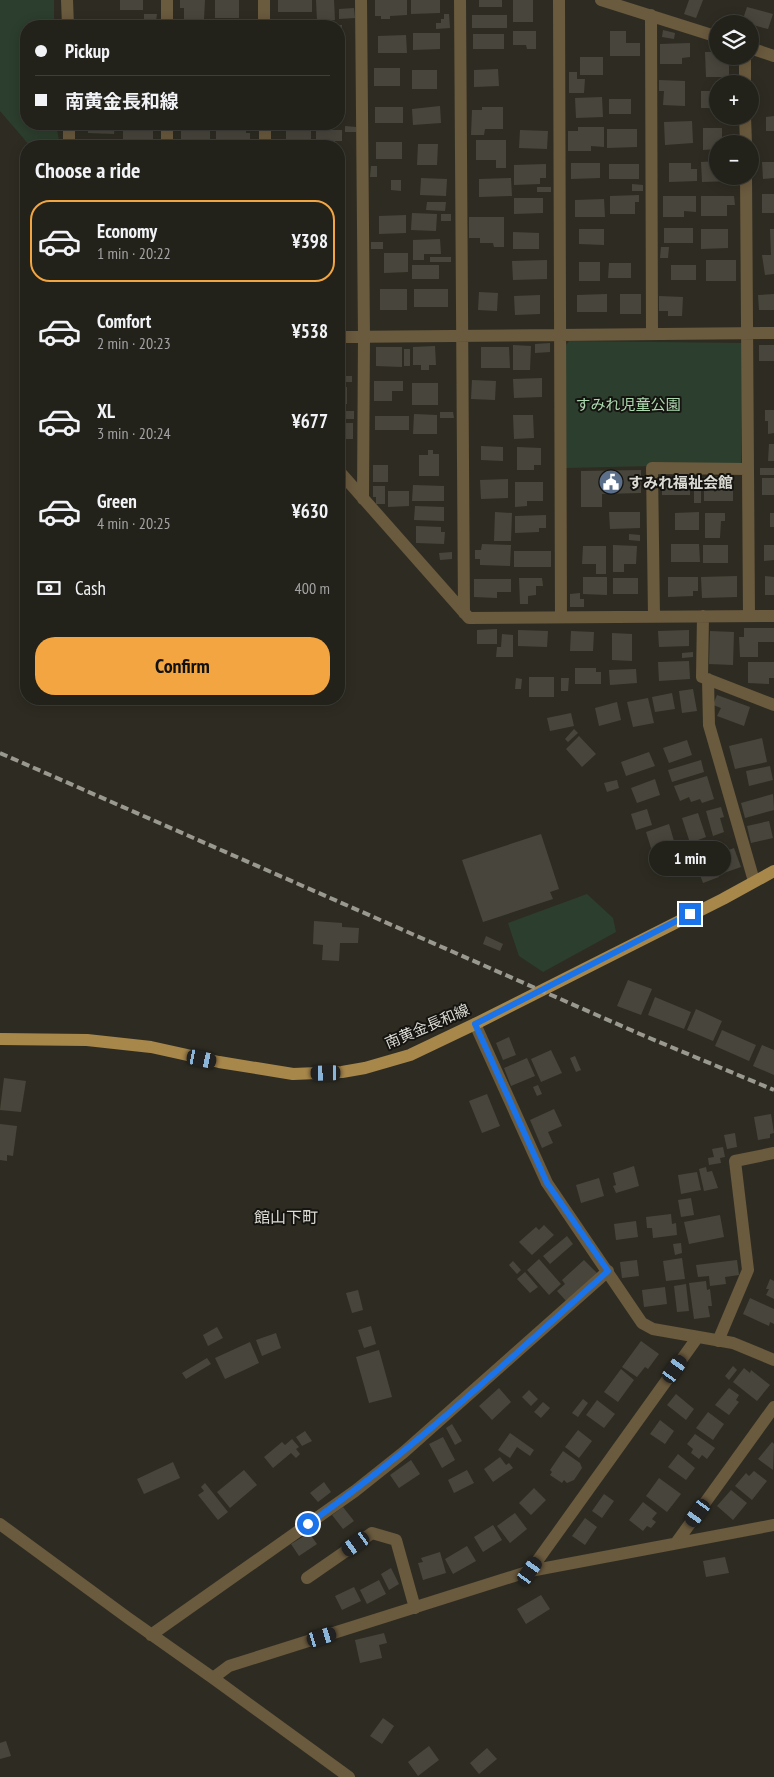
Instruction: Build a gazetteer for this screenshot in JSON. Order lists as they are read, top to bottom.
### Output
{
  "streets": {
    "main road": ["南黄金長和線"]
  },
  "districts": ["館山下町"],
  "parks": ["すみれ児童公園"],
  "places": {
    "public building": ["すみれ福祉会館"]
  },
  "page": {
    "map_buttons": ["+", "−"],
    "banner": ["Pickup", "南黄金長和線"],
    "heading": "Choose a ride",
    "list": [
      {
        "name": "Economy",
        "note": "1 min · 20:22",
        "value": "¥398"
      },
      {
        "name": "Comfort",
        "note": "2 min · 20:23",
        "value": "¥538"
      },
      {
        "name": "XL",
        "note": "3 min · 20:24",
        "value": "¥677"
      },
      {
        "name": "Green",
        "note": "4 min · 20:25",
        "value": "¥630"
      }
    ],
    "pay": ["Cash", "400 m"],
    "buttons": "Confirm",
    "bubble": "1 min"
  }
}
